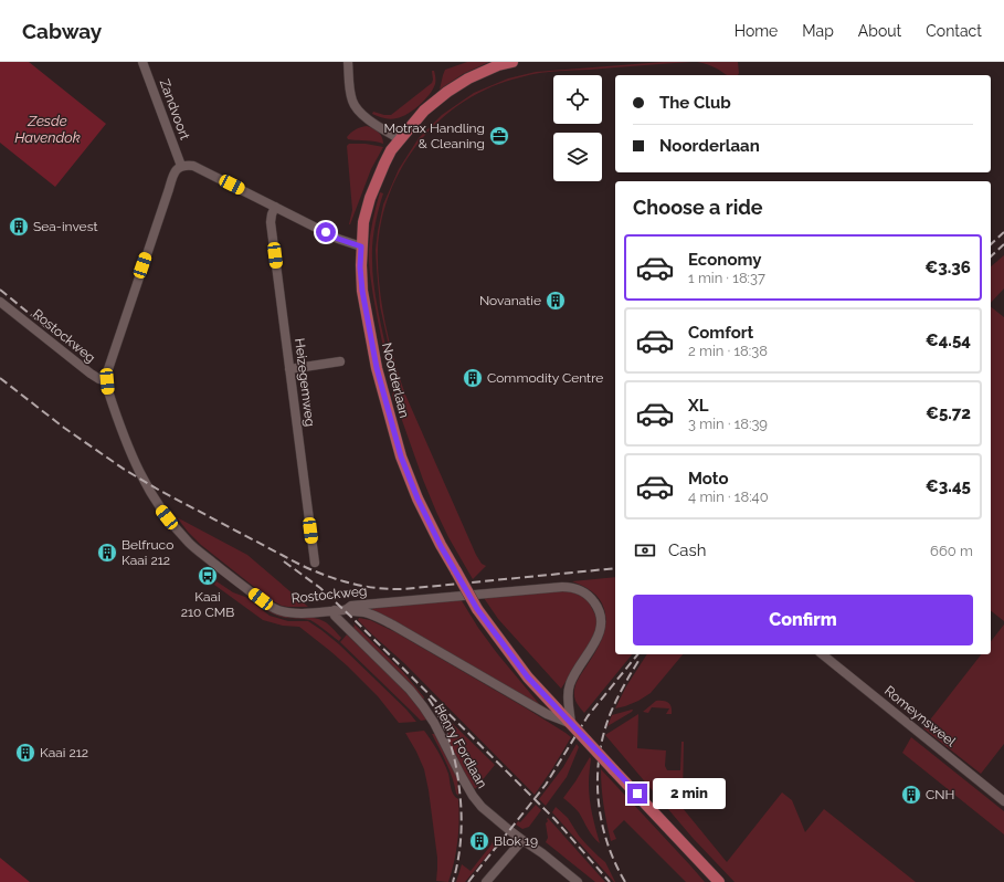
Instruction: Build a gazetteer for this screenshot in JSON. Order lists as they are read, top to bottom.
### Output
{
  "streets": {
    "main road": ["Noorderlaan"],
    "street": [
      "Zandvoort",
      "Rostockweg",
      "Heizegemweg",
      "Romeynsweel",
      "Henry Fordlaan"
    ]
  },
  "crossings": [
    ["Rostockweg", "Noorderlaan"],
    ["Rostockweg", "Henry Fordlaan"]
  ],
  "water": ["Zesde Havendok"],
  "places": {
    "office": ["Motrax Handling & Cleaning"],
    "building": [
      "Sea-invest",
      "Novanatie",
      "Commodity Centre",
      "Belfruco Kaai 212",
      "Kaai 212",
      "CNH",
      "Blok 19"
    ],
    "bus stop": ["Kaai 210 CMB"]
  },
  "page": {
    "header": "Cabway",
    "nav": [
      "Home",
      "Map",
      "About",
      "Contact"
    ],
    "banner": ["The Club", "Noorderlaan"],
    "heading": "Choose a ride",
    "list": [
      {
        "name": "Economy",
        "note": "1 min · 18:37",
        "value": "€3.36"
      },
      {
        "name": "Comfort",
        "note": "2 min · 18:38",
        "value": "€4.54"
      },
      {
        "name": "XL",
        "note": "3 min · 18:39",
        "value": "€5.72"
      },
      {
        "name": "Moto",
        "note": "4 min · 18:40",
        "value": "€3.45"
      }
    ],
    "pay": ["Cash", "660 m"],
    "buttons": "Confirm",
    "bubble": "2 min"
  }
}
